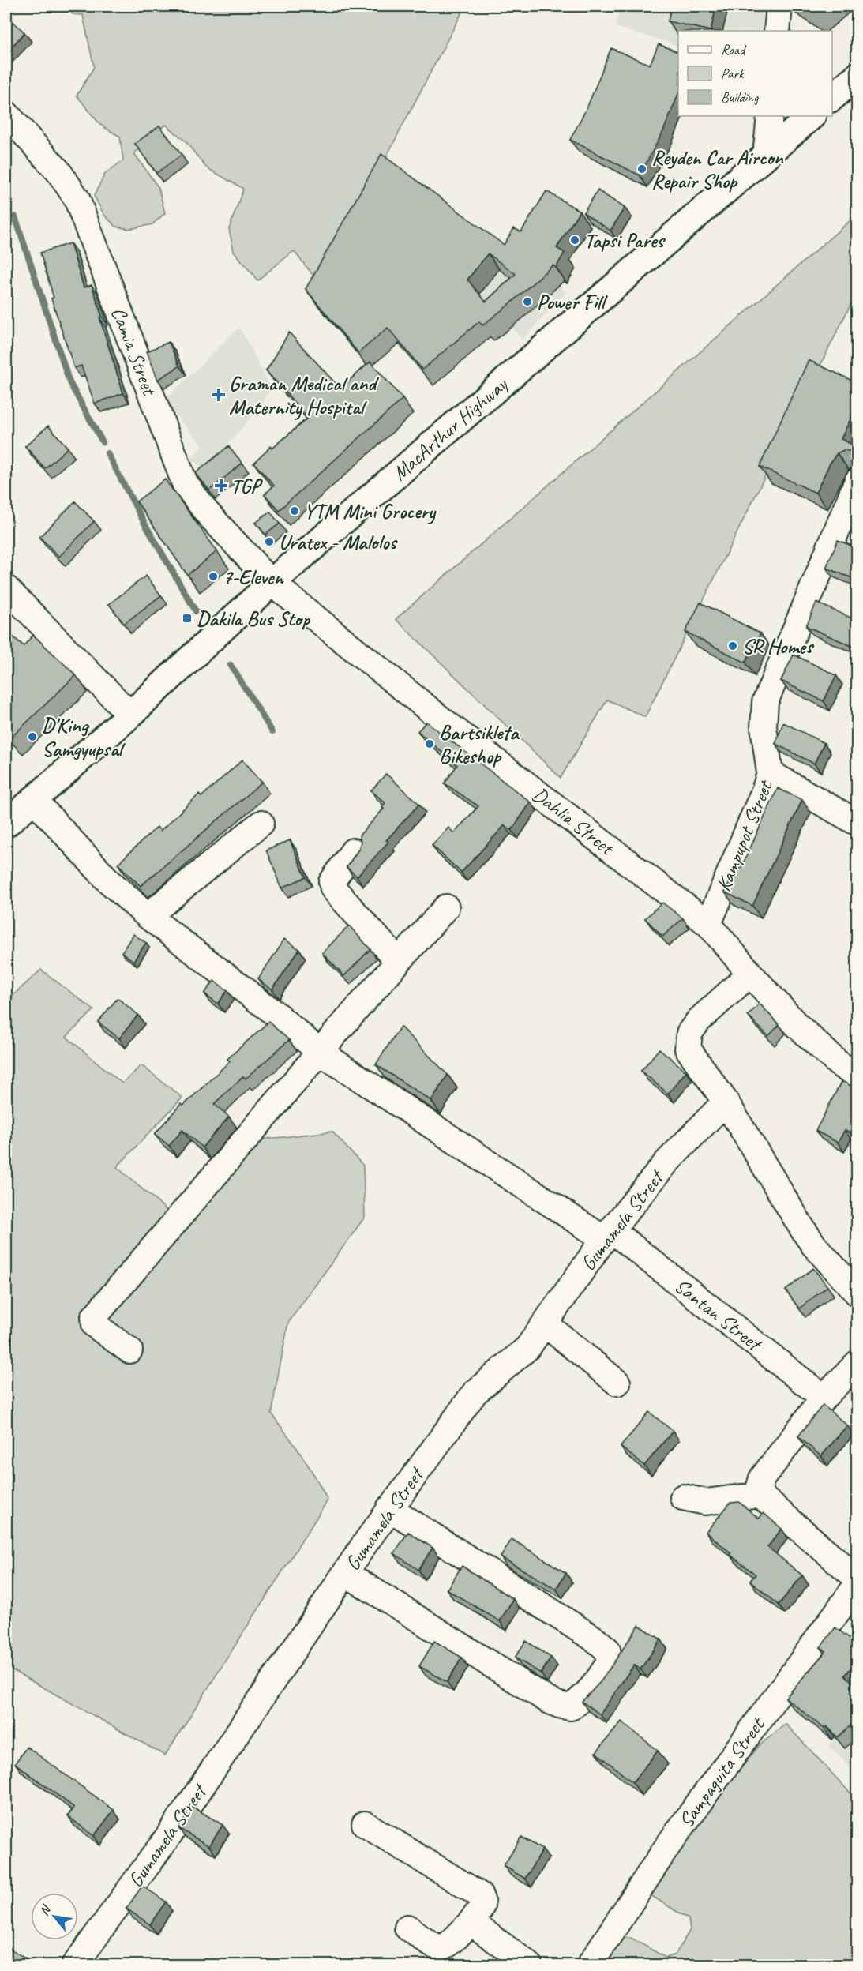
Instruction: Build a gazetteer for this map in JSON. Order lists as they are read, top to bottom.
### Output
{
  "streets": {
    "highway": ["MacArthur Highway"],
    "street": [
      "Camia Street",
      "Dahlia Street",
      "Kampupot Street",
      "Gumamela Street",
      "Santan Street",
      "Sampaguita Street"
    ]
  },
  "crossings": [
    ["Camia Street", "MacArthur Highway"],
    ["Camia Street", "Dahlia Street"],
    ["MacArthur Highway", "Dahlia Street"],
    ["MacArthur Highway", "Santan Street"],
    ["Dahlia Street", "Kampupot Street"],
    ["Gumamela Street", "Santan Street"]
  ],
  "places": {
    "other": [
      "Reyden Car Aircon Repair Shop",
      "Tapsi Pares",
      "Power Fill",
      "YTM Mini Grocery",
      "Uratex - Malolos",
      "7-Eleven",
      "SR Homes",
      "D'King Samgyupsal",
      "Bartsikleta Bikeshop"
    ],
    "health": ["Graman Medical and Maternity Hospital", "TGP"],
    "transit": ["Dakila Bus Stop"]
  },
  "legend": ["Road", "Park", "Building"],
  "north": "top left"
}
